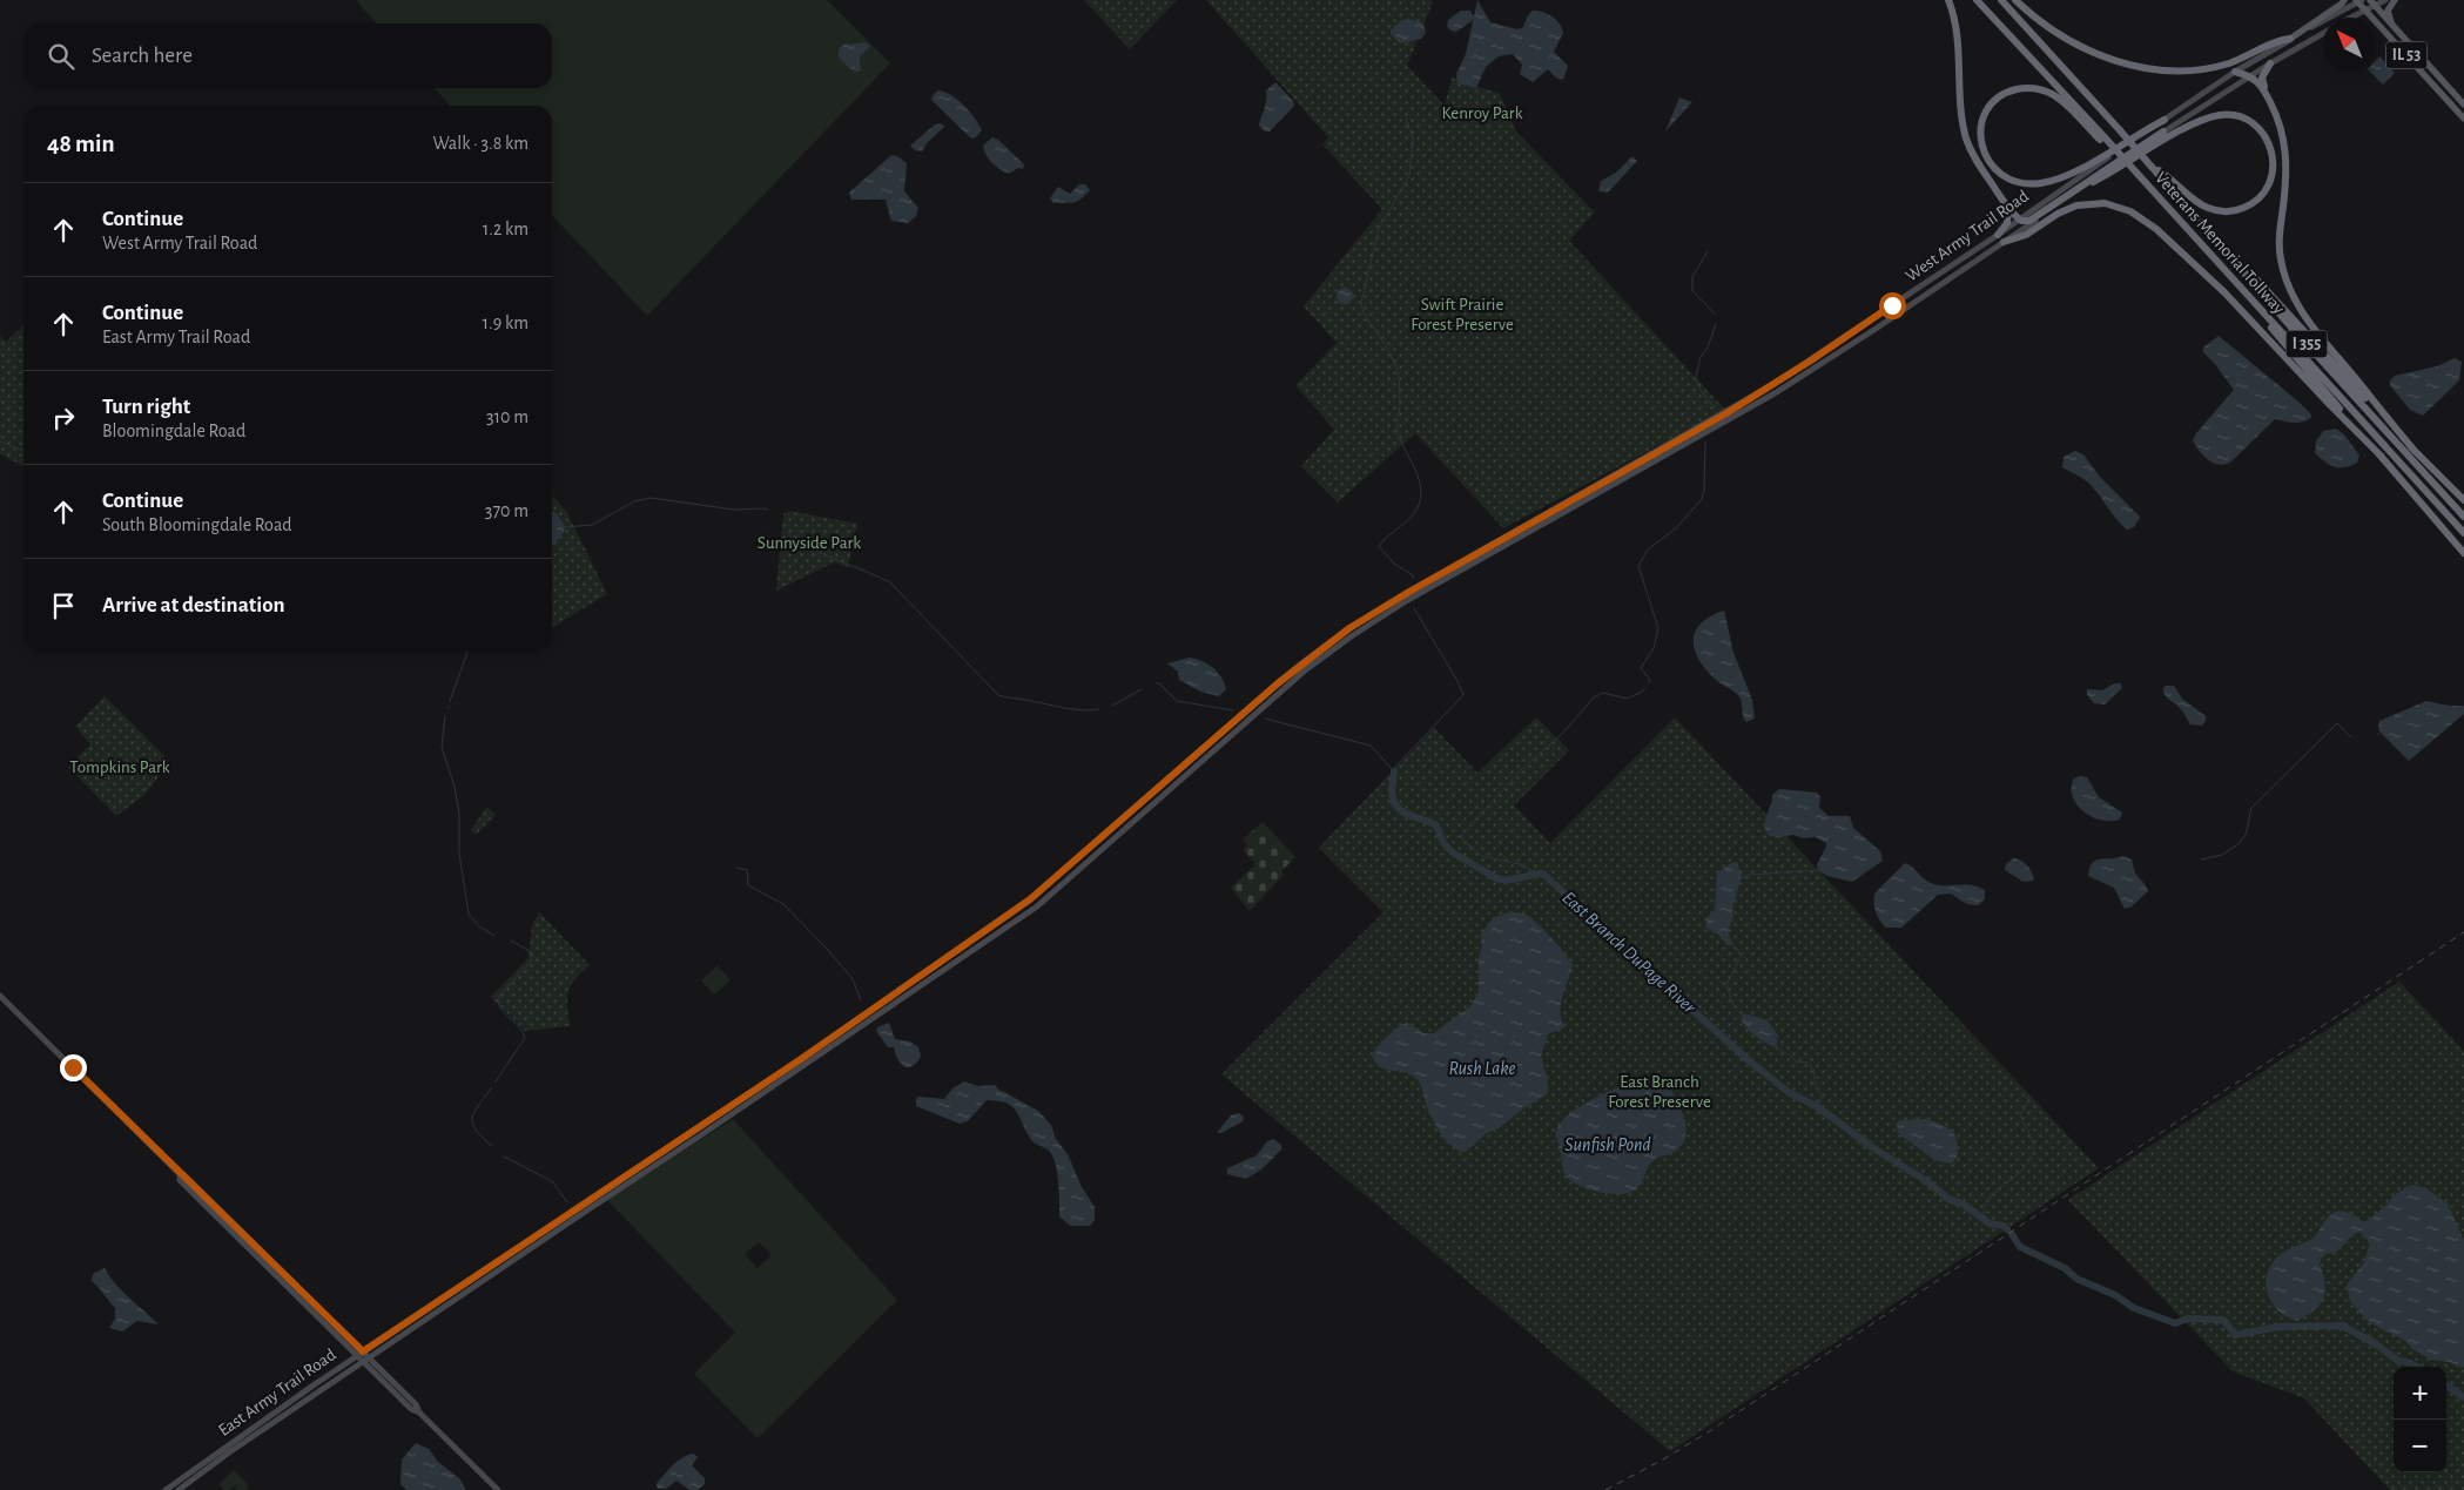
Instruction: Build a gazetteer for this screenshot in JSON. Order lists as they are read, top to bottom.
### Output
{
  "streets": {
    "highway": ["Veterans Memorial Tollway", "I 355"],
    "main road": ["IL 53", "West Army Trail Road", "East Army Trail Road"]
  },
  "crossings": [
    ["IL 53", "West Army Trail Road"],
    ["West Army Trail Road", "East Army Trail Road"],
    ["Veterans Memorial Tollway", "I 355"]
  ],
  "water": ["East Branch DuPage River", "Rush Lake", "Sunfish Pond"],
  "parks": [
    "Kenroy Park",
    "Swift Prairie Forest Preserve",
    "Sunnyside Park",
    "Tompkins Park",
    "East Branch Forest Preserve"
  ],
  "north": "top left",
  "page": {
    "search": "Search here",
    "heading": ["48 min", "Walk · 3.8 km"],
    "list": [
      ["Continue", "West Army Trail Road", "1.2 km"],
      ["Continue", "East Army Trail Road", "1.9 km"],
      ["Turn right", "Bloomingdale Road", "310 m"],
      ["Continue", "South Bloomingdale Road", "370 m"],
      "Arrive at destination"
    ],
    "map_buttons": ["+", "−"]
  }
}
